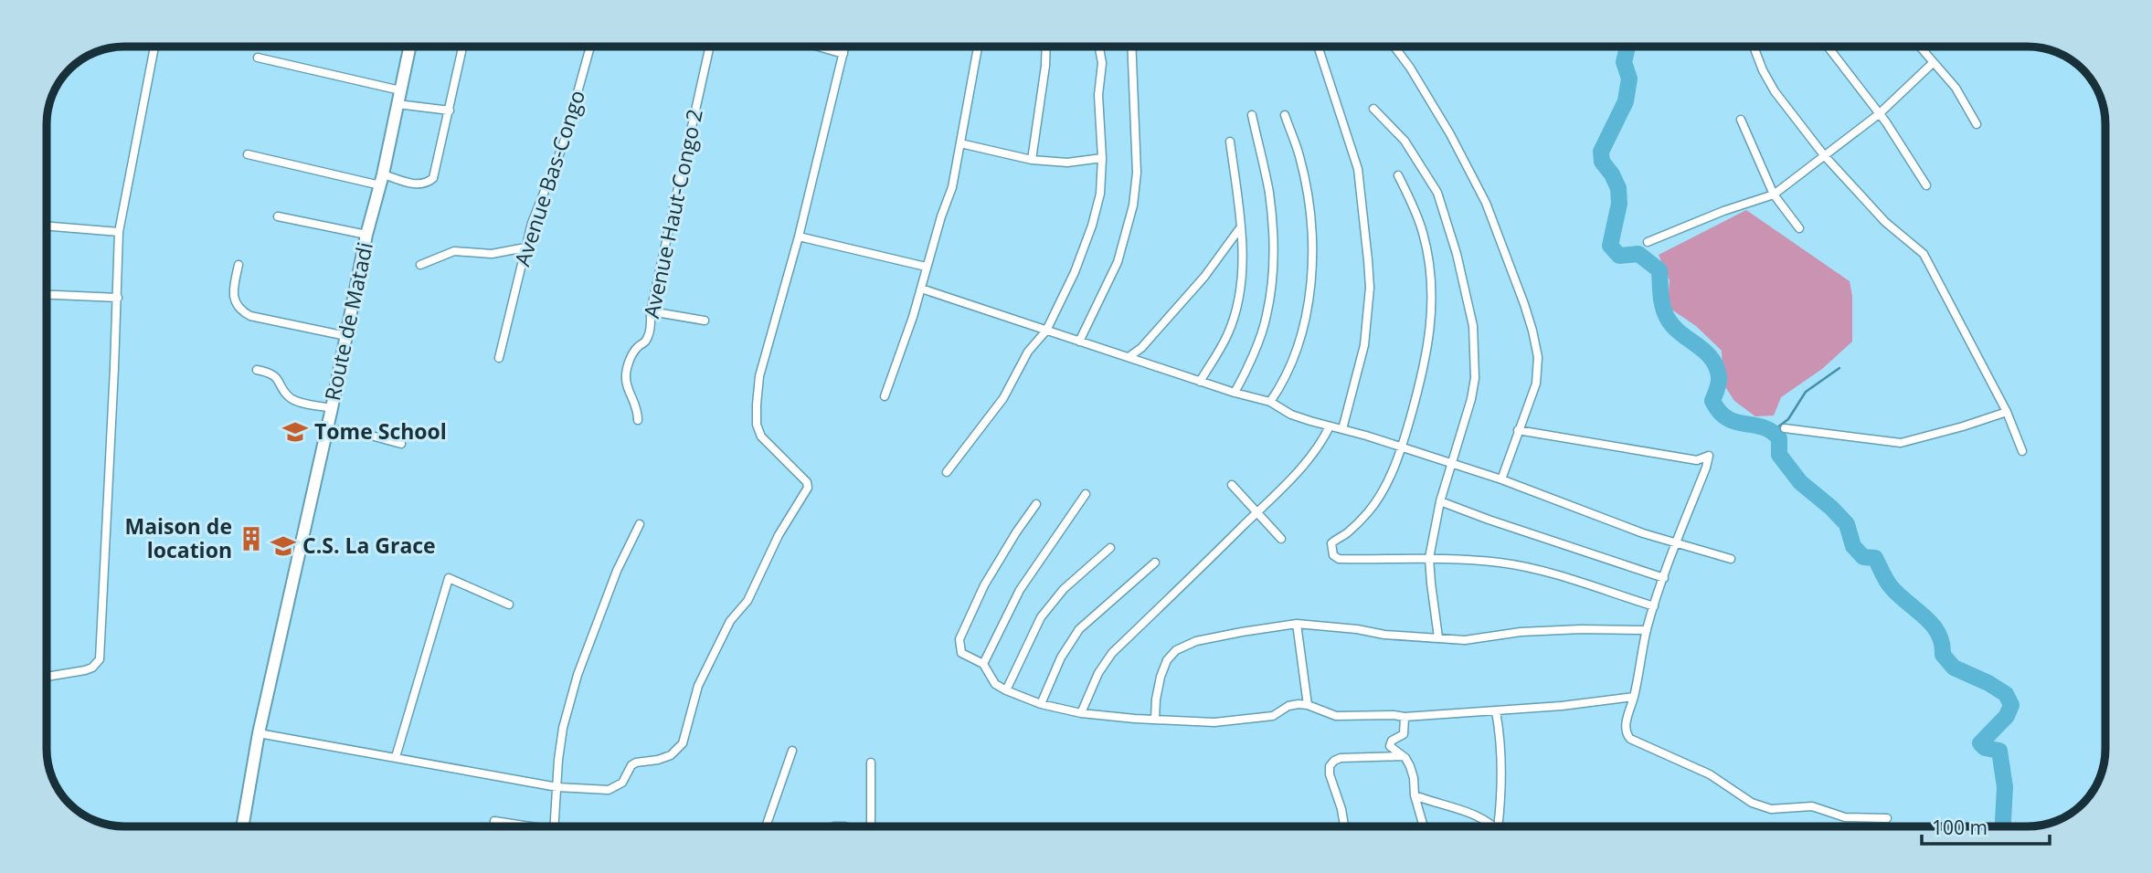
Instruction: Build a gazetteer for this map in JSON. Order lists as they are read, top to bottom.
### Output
{
  "streets": {
    "main road": ["Route de Matadi"],
    "street": ["Avenue Bas-Congo", "Avenue Haut-Congo 2"]
  },
  "places": {
    "school or university": ["Tome School", "C.S. La Grace"],
    "building": ["Maison de location"]
  },
  "scale_bar": "100 m"
}
